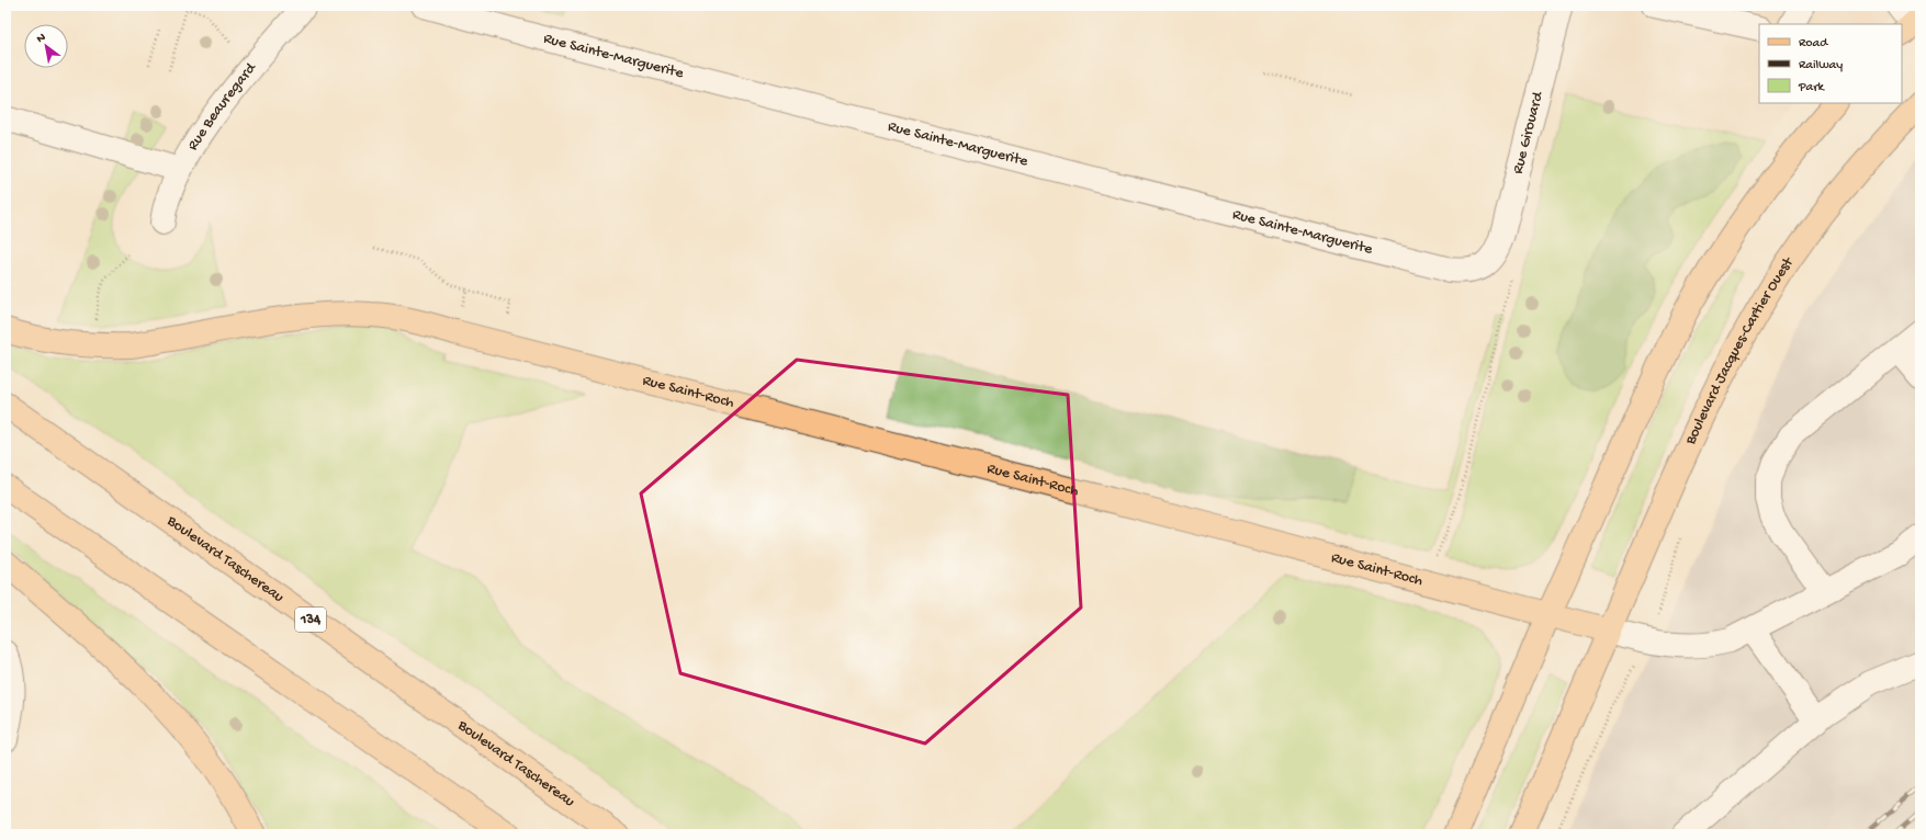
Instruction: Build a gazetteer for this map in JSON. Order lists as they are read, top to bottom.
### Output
{
  "streets": {
    "main road": [
      "Boulevard Jacques-Cartier Ouest",
      "Rue Saint-Roch",
      "Boulevard Taschereau",
      "134"
    ],
    "street": ["Rue Sainte-Marguerite", "Rue Beauregard", "Rue Girouard"]
  },
  "crossings": [
    ["Rue Sainte-Marguerite", "Rue Girouard"],
    ["Boulevard Jacques-Cartier Ouest", "Rue Saint-Roch"]
  ],
  "legend": ["Road", "Railway", "Park"],
  "north": "top left"
}
